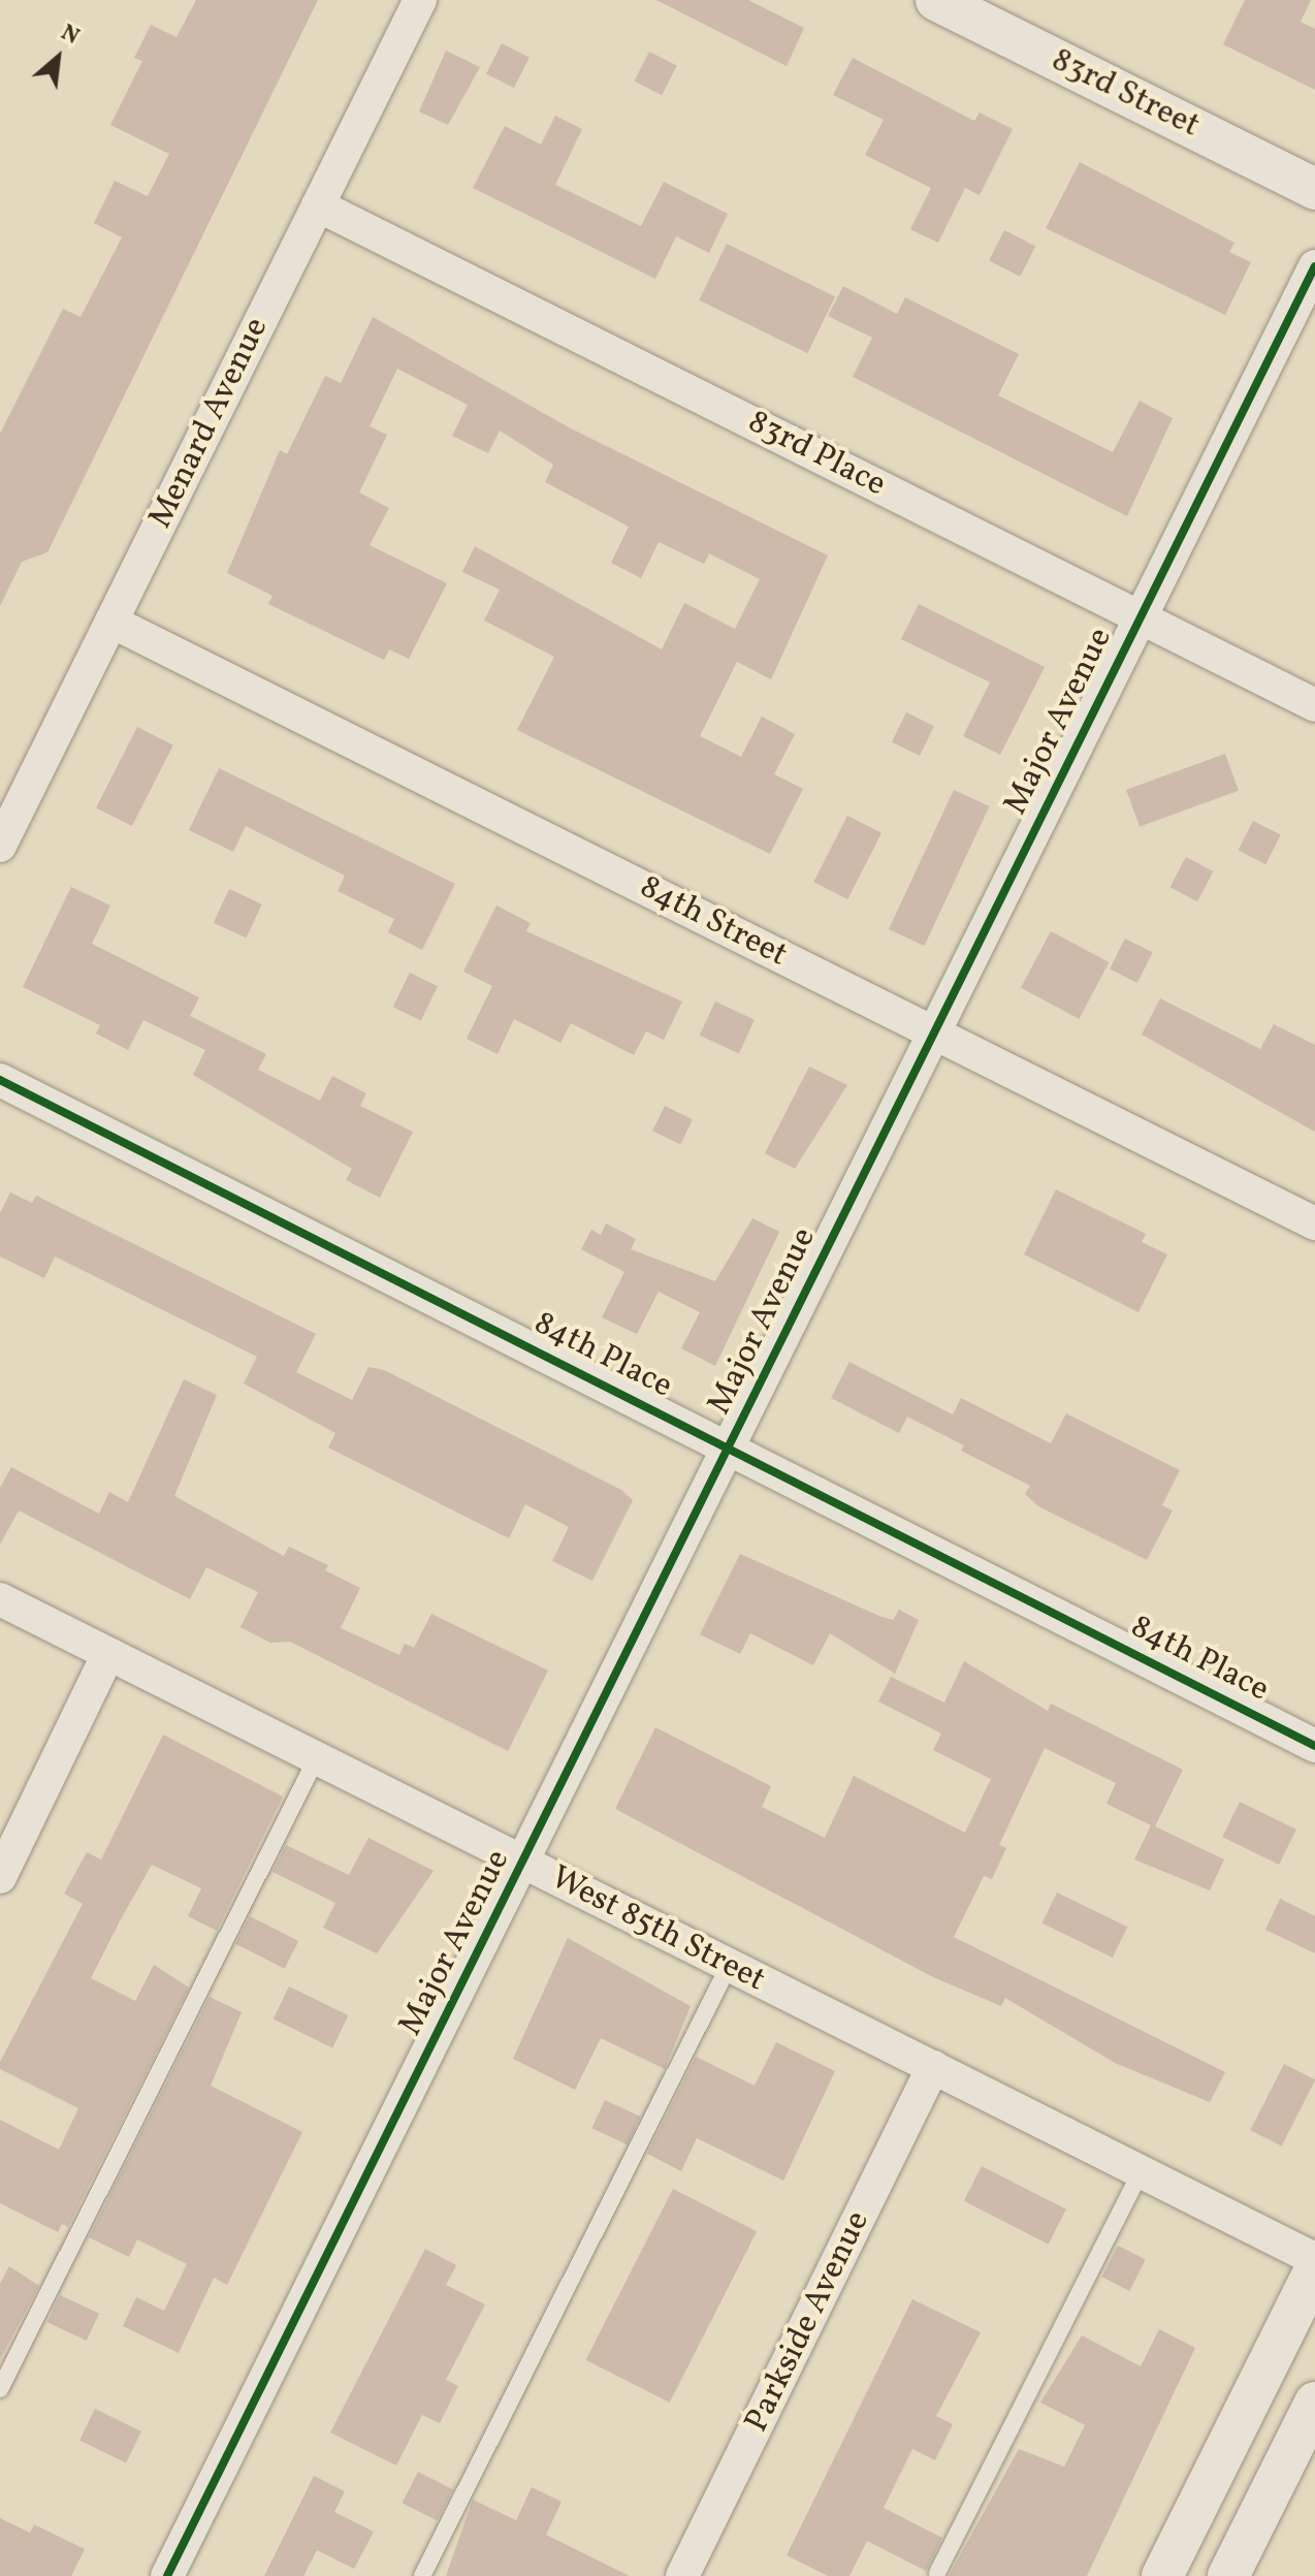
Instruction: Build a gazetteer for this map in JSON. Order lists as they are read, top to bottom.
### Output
{
  "streets": {
    "street": [
      "83rd Street",
      "Menard Avenue",
      "83rd Place",
      "Major Avenue",
      "84th Street",
      "84th Place",
      "West 85th Street",
      "Parkside Avenue"
    ]
  },
  "crossings": [
    ["Menard Avenue", "83rd Place"],
    ["Menard Avenue", "84th Street"],
    ["83rd Place", "Major Avenue"],
    ["Major Avenue", "84th Street"],
    ["Major Avenue", "84th Place"],
    ["Major Avenue", "West 85th Street"],
    ["West 85th Street", "Parkside Avenue"]
  ],
  "north": "top right"
}
